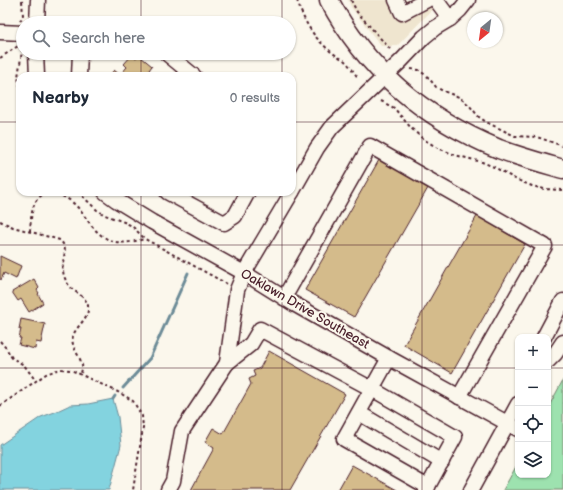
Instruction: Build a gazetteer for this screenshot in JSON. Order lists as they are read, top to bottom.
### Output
{
  "streets": {
    "street": ["Oaklawn Drive Southeast"]
  },
  "north": "bottom left",
  "page": {
    "search": "Search here",
    "heading": ["Nearby", "0 results"],
    "map_buttons": ["+", "−"]
  }
}
